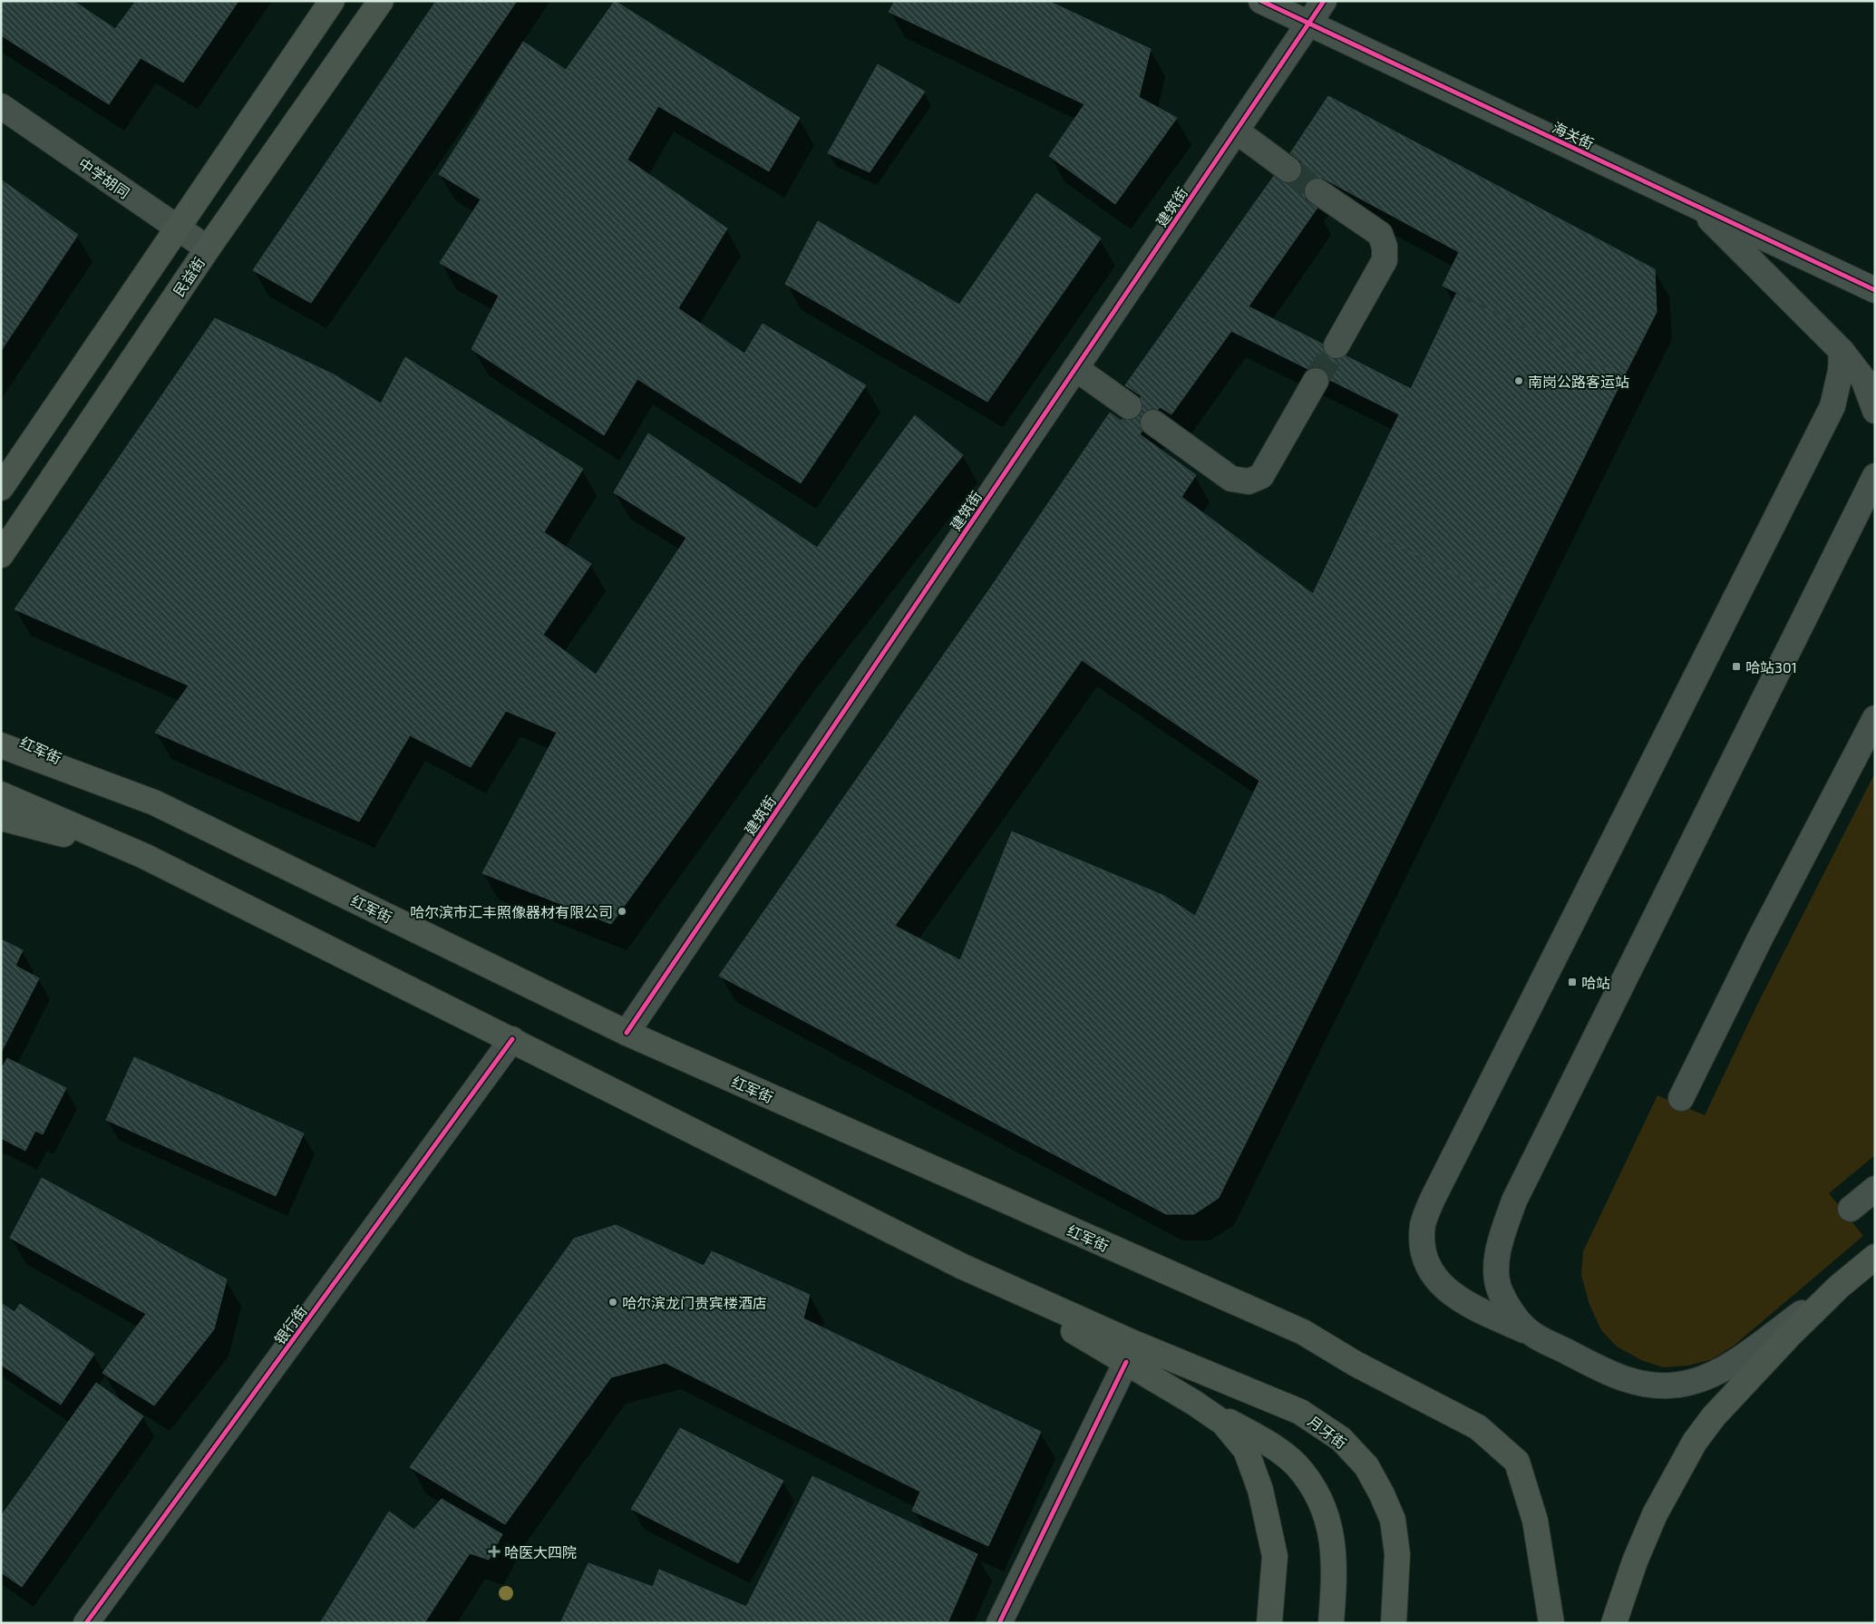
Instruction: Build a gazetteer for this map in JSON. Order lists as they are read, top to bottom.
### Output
{
  "streets": {
    "main road": ["民益街", "红军街", "月牙街"],
    "street": [
      "海关街",
      "中学胡同",
      "建筑街",
      "银行街"
    ]
  },
  "crossings": [
    ["海关街", "建筑街"],
    ["中学胡同", "民益街"],
    ["建筑街", "红军街"]
  ],
  "places": {
    "other": ["南岗公路客运站", "哈尔滨市汇丰照像器材有限公司", "哈尔滨龙门贵宾楼酒店"],
    "transit": ["哈站301", "哈站"],
    "health": ["哈医大四院"]
  }
}
